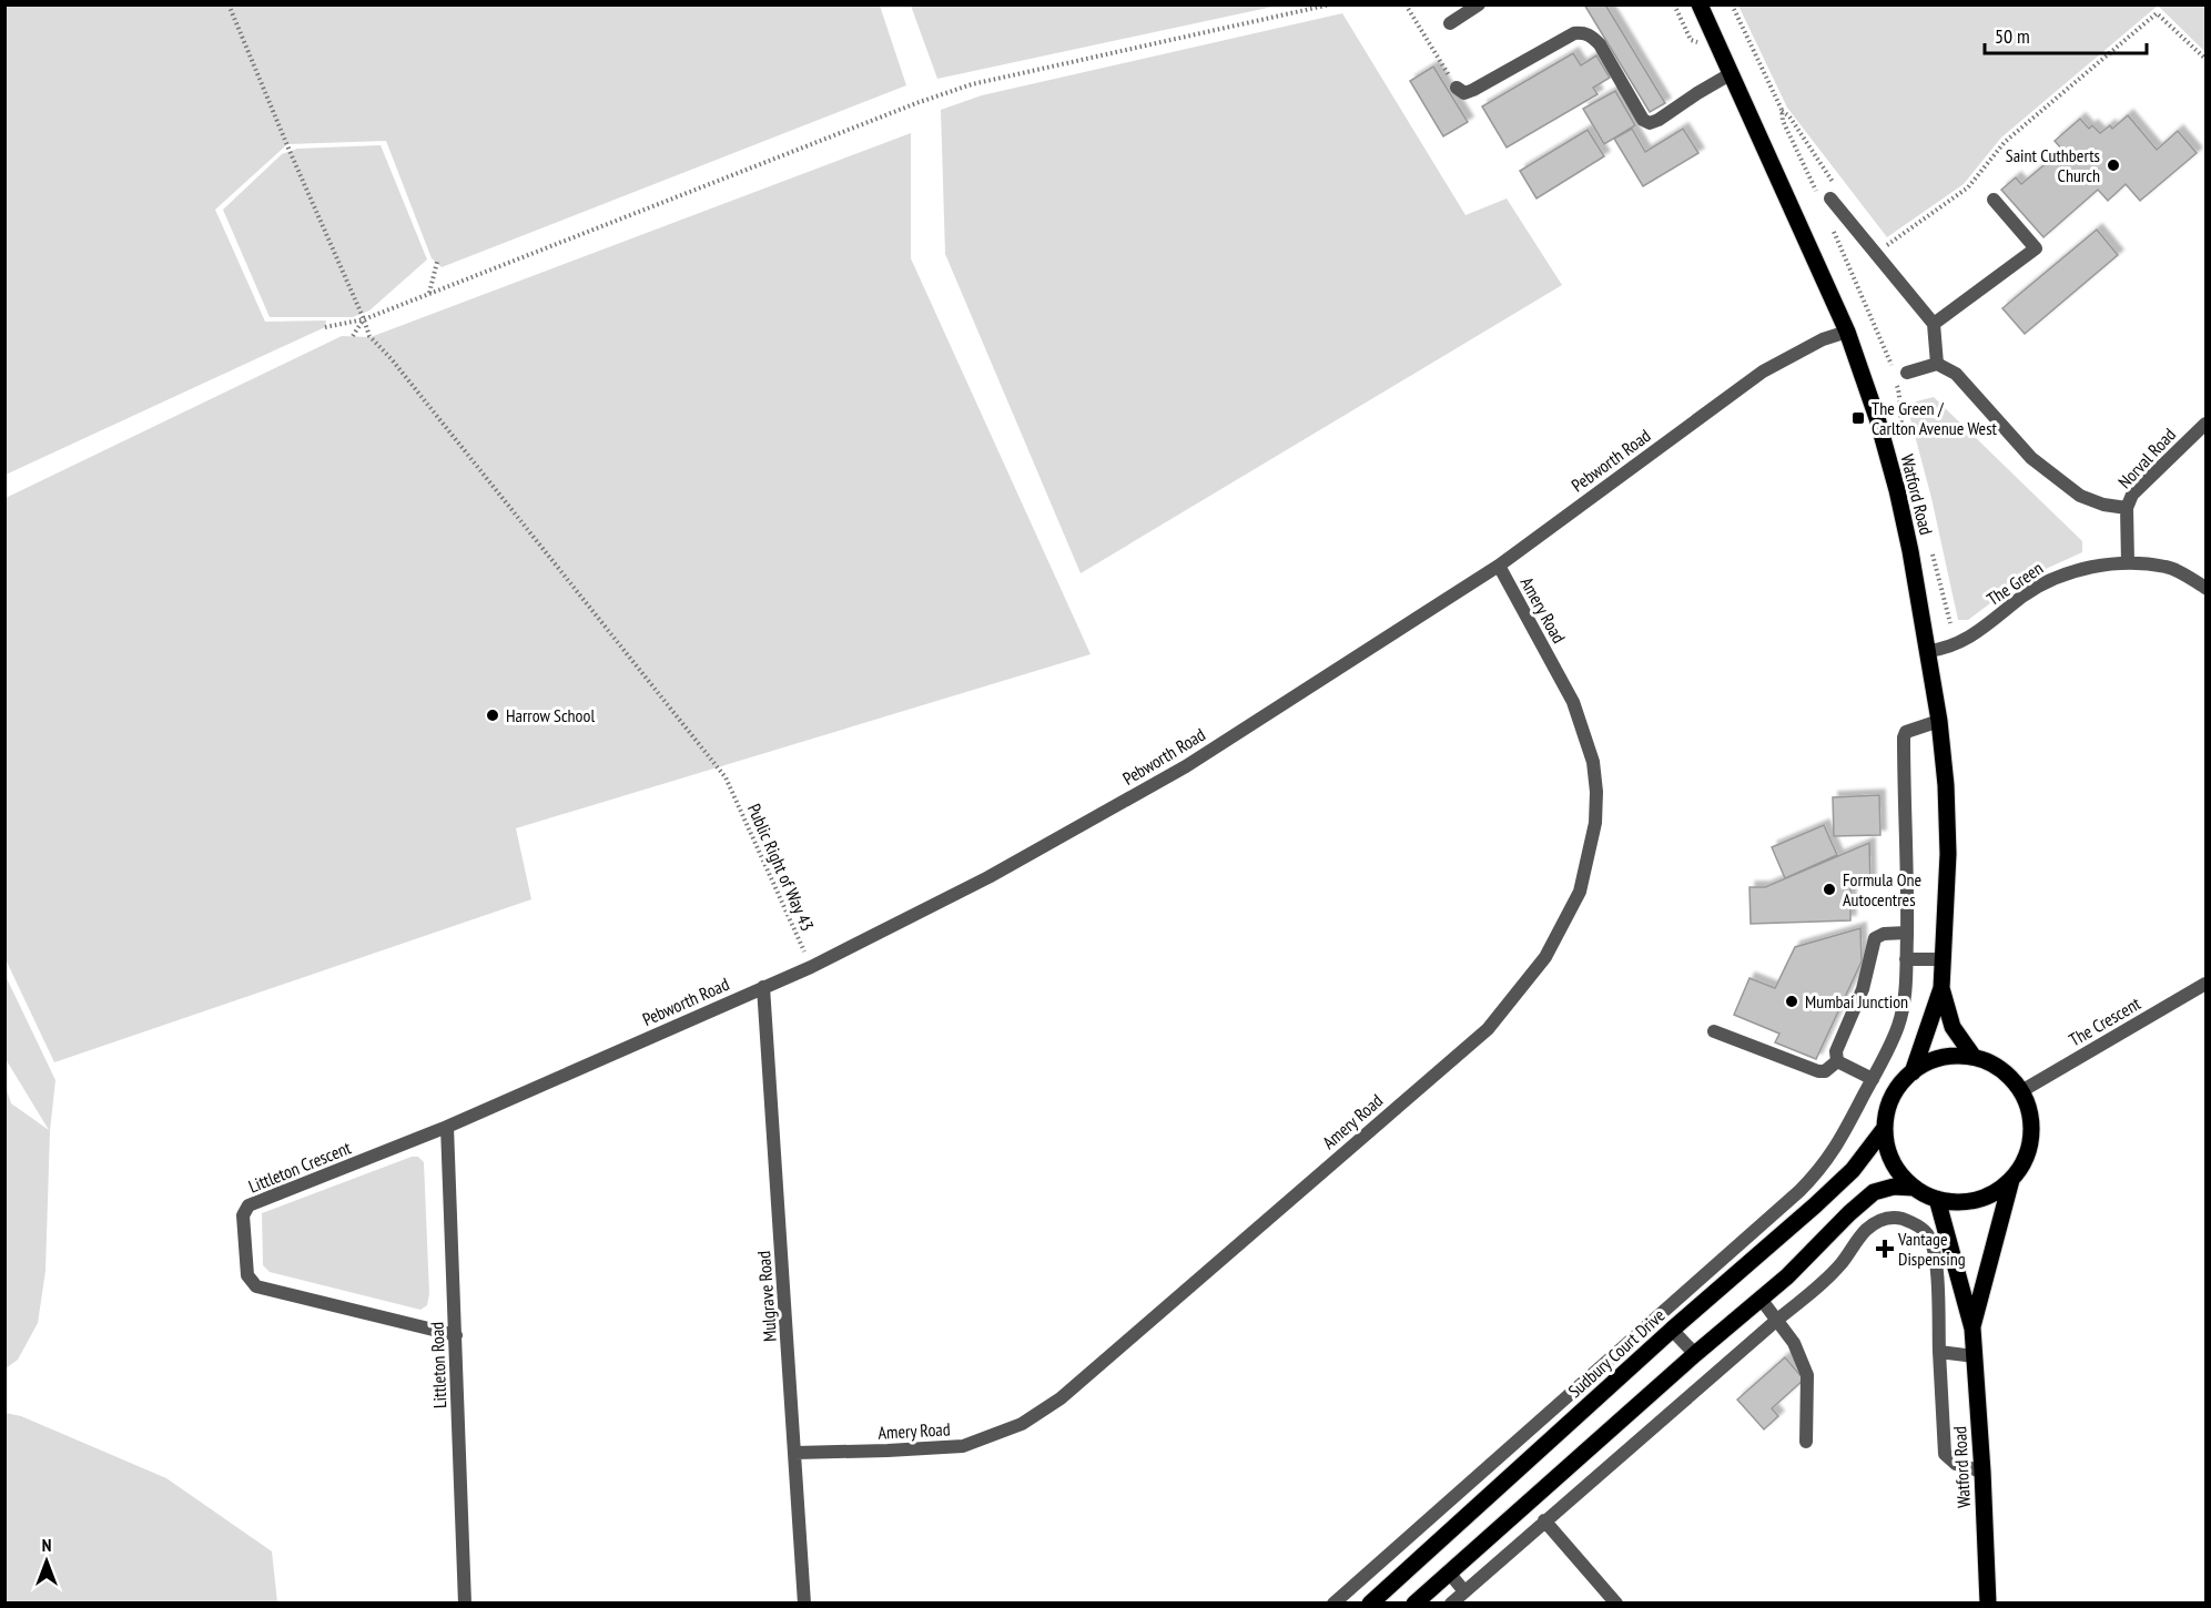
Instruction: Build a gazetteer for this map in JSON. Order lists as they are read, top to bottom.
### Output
{
  "streets": {
    "main road": ["Watford Road", "Sudbury Court Drive"],
    "street": [
      "Norval Road",
      "Pebworth Road",
      "The Green",
      "Amery Road",
      "The Crescent",
      "Littleton Crescent",
      "Mulgrave Road",
      "Littleton Road"
    ],
    "path": ["Public Right of Way 43"]
  },
  "crossings": [
    ["Norval Road", "The Green"],
    ["Pebworth Road", "Watford Road"],
    ["Pebworth Road", "Amery Road"],
    ["Pebworth Road", "Public Right of Way 43"],
    ["Pebworth Road", "Littleton Crescent"],
    ["Pebworth Road", "Mulgrave Road"],
    ["Pebworth Road", "Littleton Road"],
    ["Watford Road", "The Green"],
    ["Watford Road", "The Crescent"],
    ["Watford Road", "Sudbury Court Drive"],
    ["Amery Road", "Mulgrave Road"],
    ["The Crescent", "Sudbury Court Drive"],
    ["Littleton Crescent", "Littleton Road"]
  ],
  "places": {
    "other": [
      "Saint Cuthberts Church",
      "Harrow School",
      "Formula One Autocentres",
      "Mumbai Junction"
    ],
    "transit": ["The Green / Carlton Avenue West"],
    "health": ["Vantage Dispensing"]
  },
  "scale_bar": "50 m",
  "north": "top"
}
